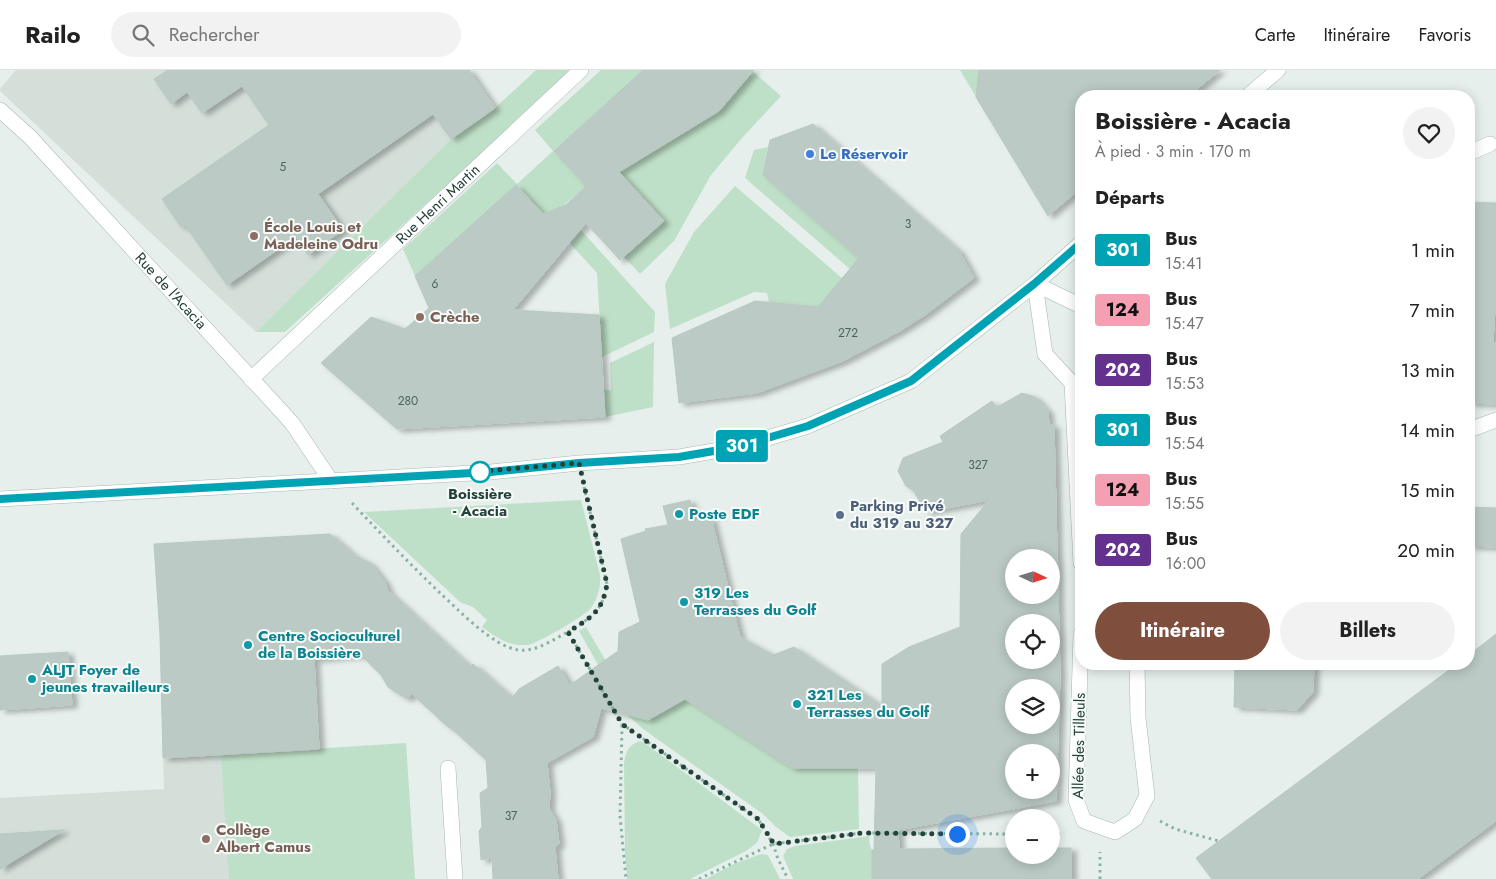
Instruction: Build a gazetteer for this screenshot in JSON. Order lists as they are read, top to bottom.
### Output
{
  "streets": {
    "street": ["Rue Henri Martin", "Rue de l'Acacia", "Allée des Tilleuls"]
  },
  "crossings": [
    ["Rue Henri Martin", "Rue de l'Acacia"]
  ],
  "places": [
    "Le Réservoir",
    "École Louis et Madeleine Odru",
    "Crèche",
    "Boissière - Acacia",
    "Poste EDF",
    "Parking Privé du 319 au 327",
    "319 Les Terrasses du Golf",
    "Centre Socioculturel de la Boissière",
    "ALJT Foyer de jeunes travailleurs",
    "321 Les Terrasses du Golf",
    "Collège Albert Camus"
  ],
  "lines": ["bus line 301"],
  "house_numbers": [
    "5",
    "3",
    "6",
    "272",
    "280",
    "327",
    "37"
  ],
  "north": "right",
  "page": {
    "header": "Railo",
    "search": "Rechercher",
    "nav": ["Carte", "Itinéraire", "Favoris"],
    "on_map": "301",
    "heading": [
      ["Boissière - Acacia", "À pied · 3 min · 170 m"],
      "Départs"
    ],
    "list": [
      {
        "mark": "301",
        "name": "Bus",
        "note": "15:41",
        "value": "1 min"
      },
      {
        "mark": "124",
        "name": "Bus",
        "note": "15:47",
        "value": "7 min"
      },
      {
        "mark": "202",
        "name": "Bus",
        "note": "15:53",
        "value": "13 min"
      },
      {
        "mark": "301",
        "name": "Bus",
        "note": "15:54",
        "value": "14 min"
      },
      {
        "mark": "124",
        "name": "Bus",
        "note": "15:55",
        "value": "15 min"
      },
      {
        "mark": "202",
        "name": "Bus",
        "note": "16:00",
        "value": "20 min"
      }
    ],
    "map_buttons": ["+", "−"],
    "buttons": ["Itinéraire", "Billets"]
  }
}
